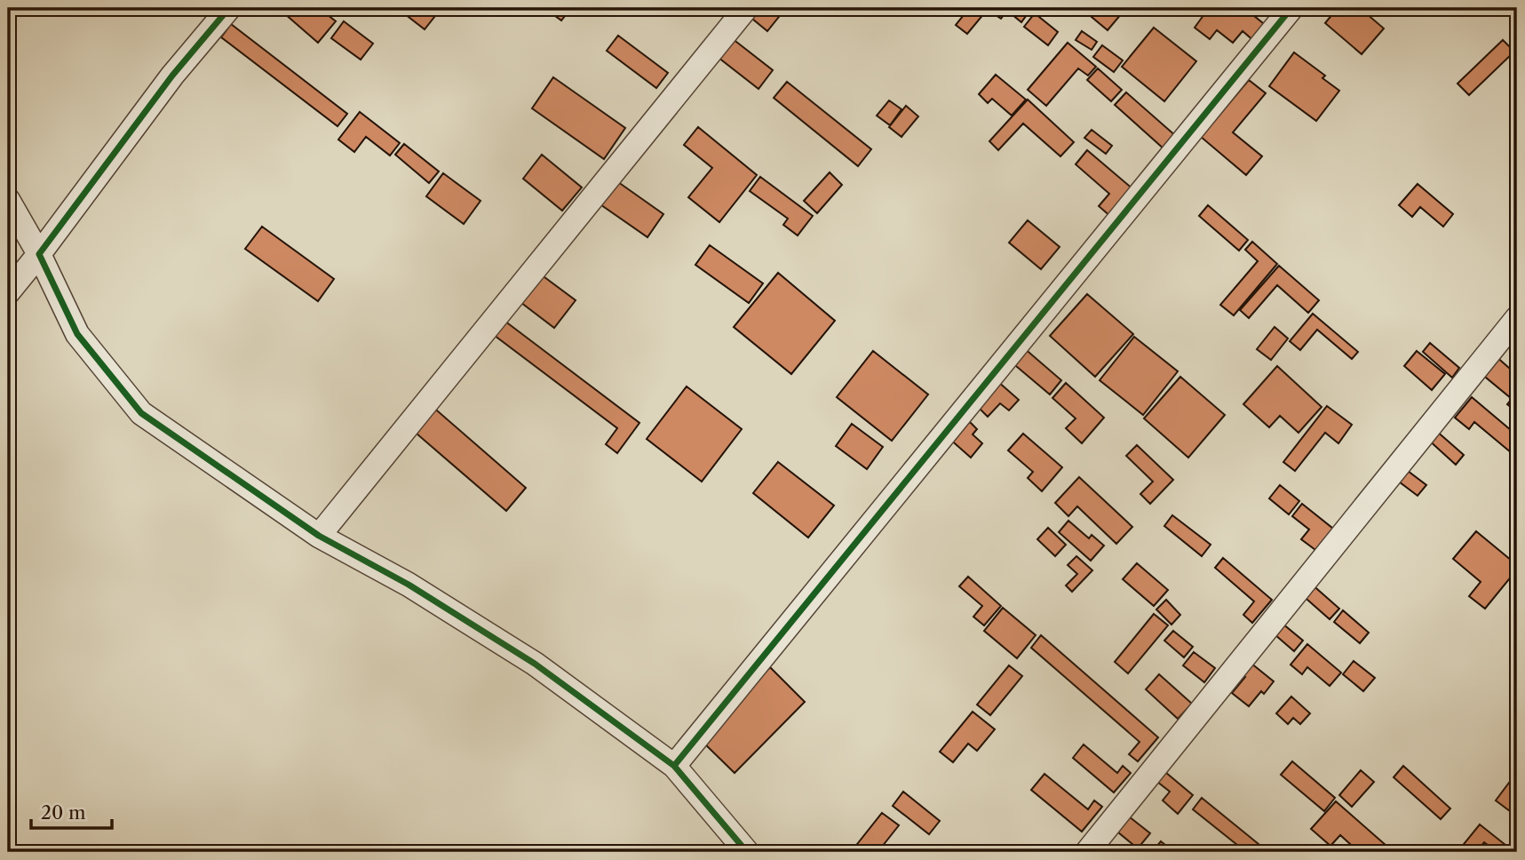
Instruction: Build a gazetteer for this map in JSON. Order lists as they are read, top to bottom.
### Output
{
  "scale_bar": "20 m"
}
